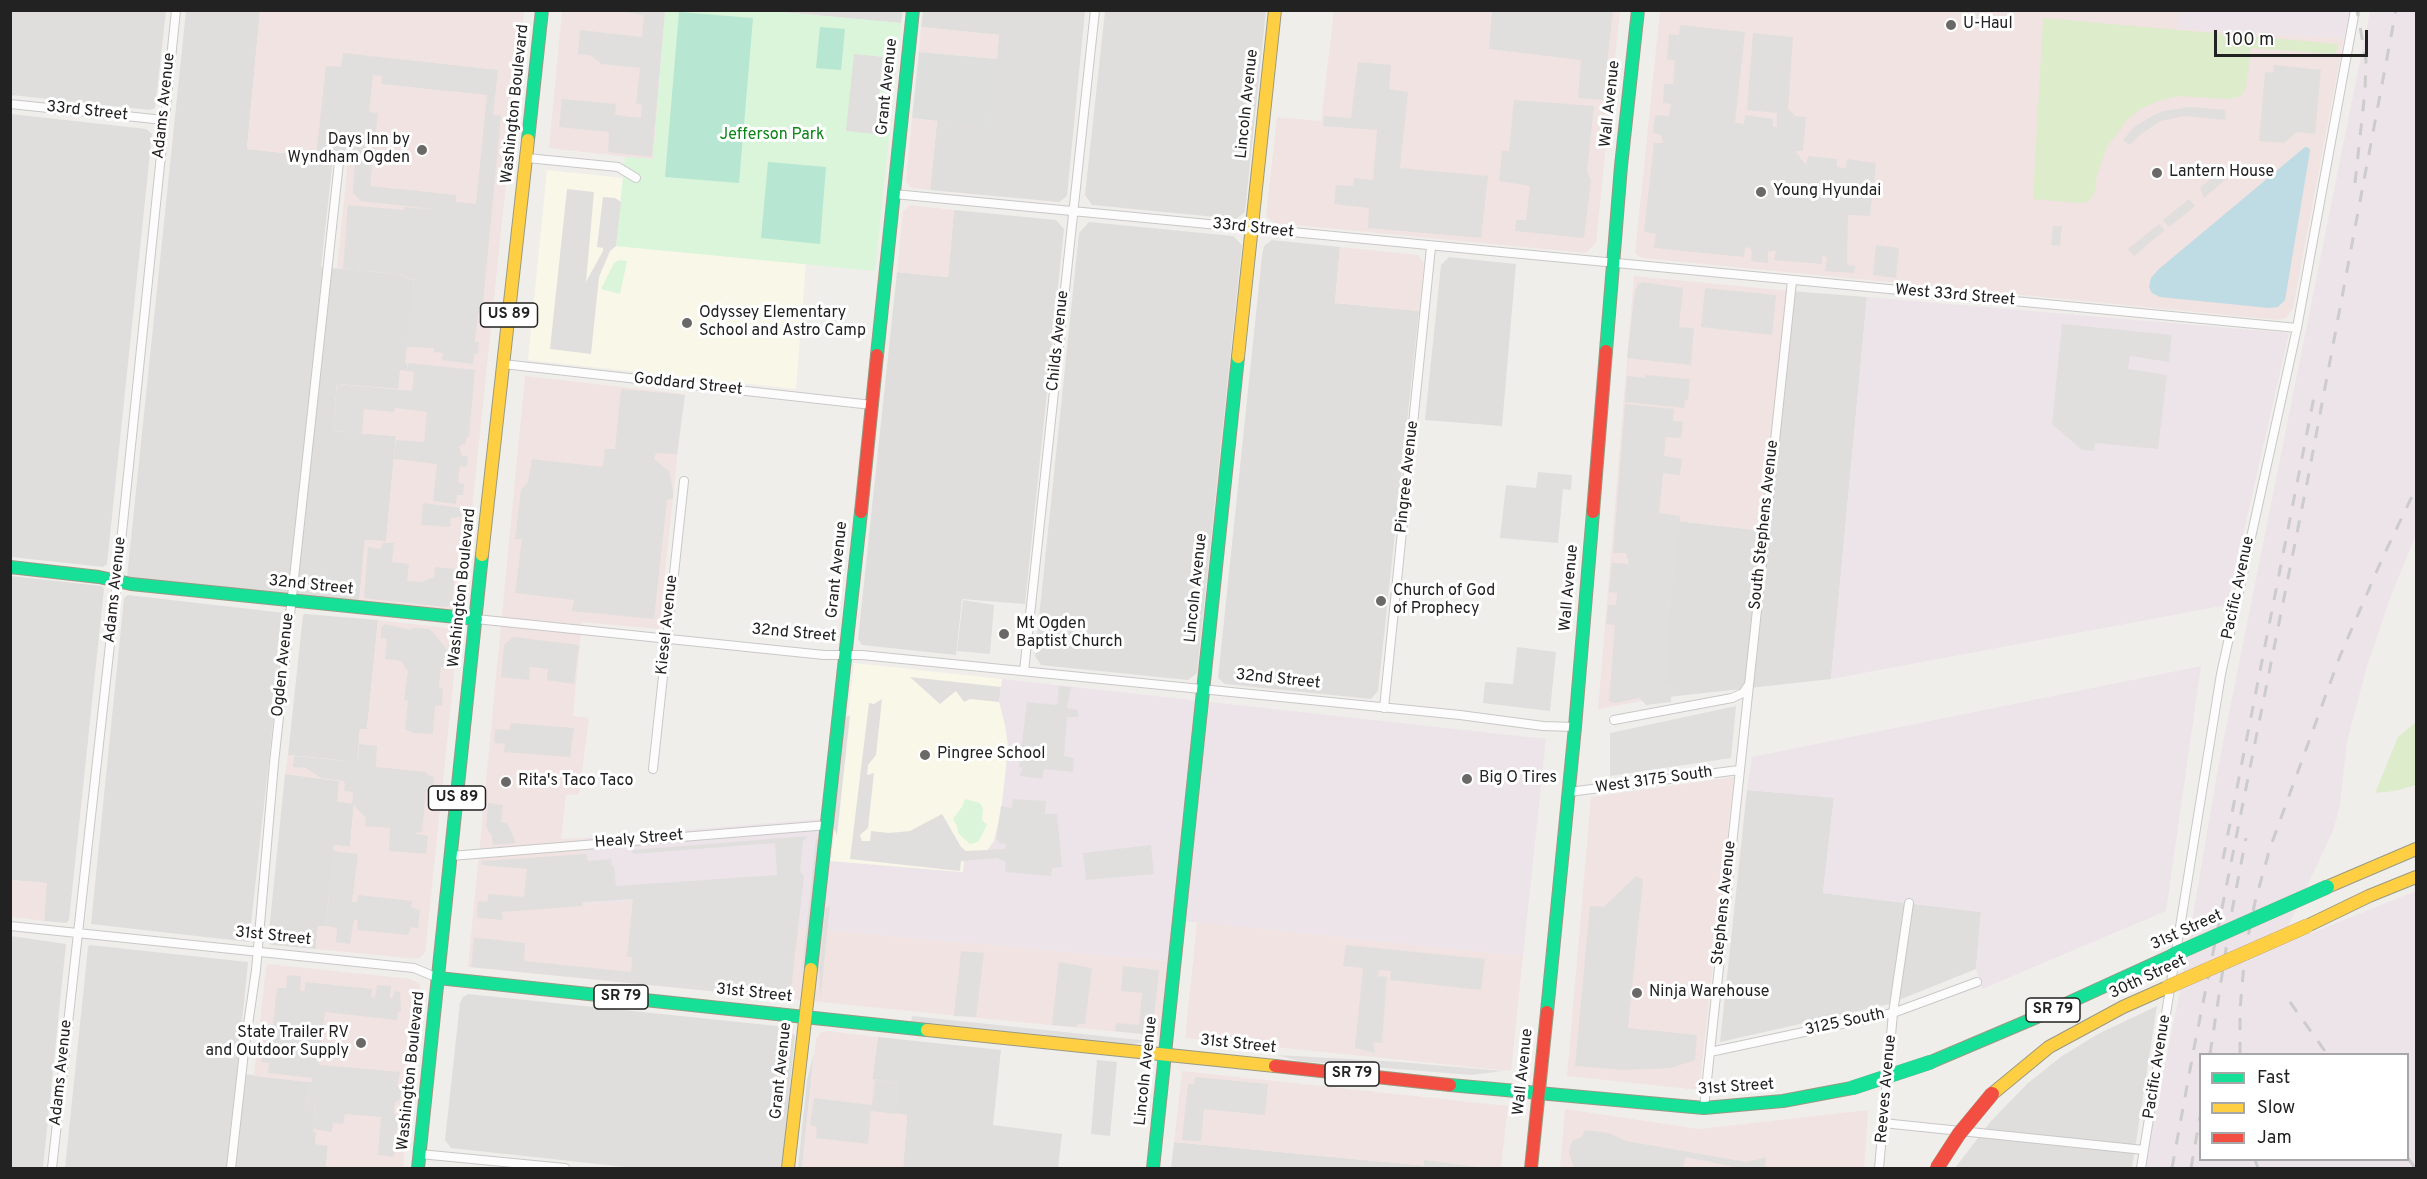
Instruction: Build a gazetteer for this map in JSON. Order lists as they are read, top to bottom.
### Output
{
  "streets": {
    "main road": [
      "Grant Avenue",
      "Washington Boulevard",
      "Lincoln Avenue",
      "Wall Avenue",
      "US 89",
      "32nd Street",
      "31st Street",
      "30th Street",
      "SR 79"
    ],
    "street": [
      "Adams Avenue",
      "33rd Street",
      "West 33rd Street",
      "Childs Avenue",
      "Goddard Street",
      "Pingree Avenue",
      "South Stephens Avenue",
      "Pacific Avenue",
      "Kiesel Avenue",
      "Ogden Avenue",
      "West 3175 South",
      "Healy Street",
      "Stephens Avenue",
      "3125 South",
      "Reeves Avenue"
    ]
  },
  "crossings": [
    ["Grant Avenue", "33rd Street"],
    ["Grant Avenue", "Goddard Street"],
    ["Grant Avenue", "32nd Street"],
    ["Grant Avenue", "Healy Street"],
    ["Grant Avenue", "31st Street"],
    ["Washington Boulevard", "Goddard Street"],
    ["Washington Boulevard", "32nd Street"],
    ["Washington Boulevard", "Healy Street"],
    ["Washington Boulevard", "31st Street"],
    ["Lincoln Avenue", "33rd Street"],
    ["Lincoln Avenue", "32nd Street"],
    ["Lincoln Avenue", "31st Street"],
    ["Wall Avenue", "33rd Street"],
    ["Wall Avenue", "West 33rd Street"],
    ["Wall Avenue", "32nd Street"],
    ["Wall Avenue", "West 3175 South"],
    ["Wall Avenue", "31st Street"],
    ["Adams Avenue", "33rd Street"],
    ["Adams Avenue", "32nd Street"],
    ["Adams Avenue", "31st Street"],
    ["33rd Street", "West 33rd Street"],
    ["33rd Street", "Childs Avenue"],
    ["33rd Street", "Pingree Avenue"],
    ["West 33rd Street", "South Stephens Avenue"],
    ["West 33rd Street", "Pacific Avenue"],
    ["Childs Avenue", "32nd Street"],
    ["Pingree Avenue", "32nd Street"],
    ["South Stephens Avenue", "West 3175 South"],
    ["South Stephens Avenue", "Stephens Avenue"],
    ["32nd Street", "Kiesel Avenue"],
    ["32nd Street", "Ogden Avenue"],
    ["Ogden Avenue", "31st Street"],
    ["West 3175 South", "Stephens Avenue"],
    ["Stephens Avenue", "31st Street"],
    ["Stephens Avenue", "3125 South"],
    ["3125 South", "Reeves Avenue"]
  ],
  "parks": ["Jefferson Park"],
  "places": [
    "U-Haul",
    "Days Inn by Wyndham Ogden",
    "Lantern House",
    "Young Hyundai",
    "Odyssey Elementary School and Astro Camp",
    "Church of God of Prophecy",
    "Mt Ogden Baptist Church",
    "Pingree School",
    "Big O Tires",
    "Rita's Taco Taco",
    "Ninja Warehouse",
    "State Trailer RV and Outdoor Supply"
  ],
  "legend": ["Fast", "Slow", "Jam"],
  "scale_bar": "100 m"
}
